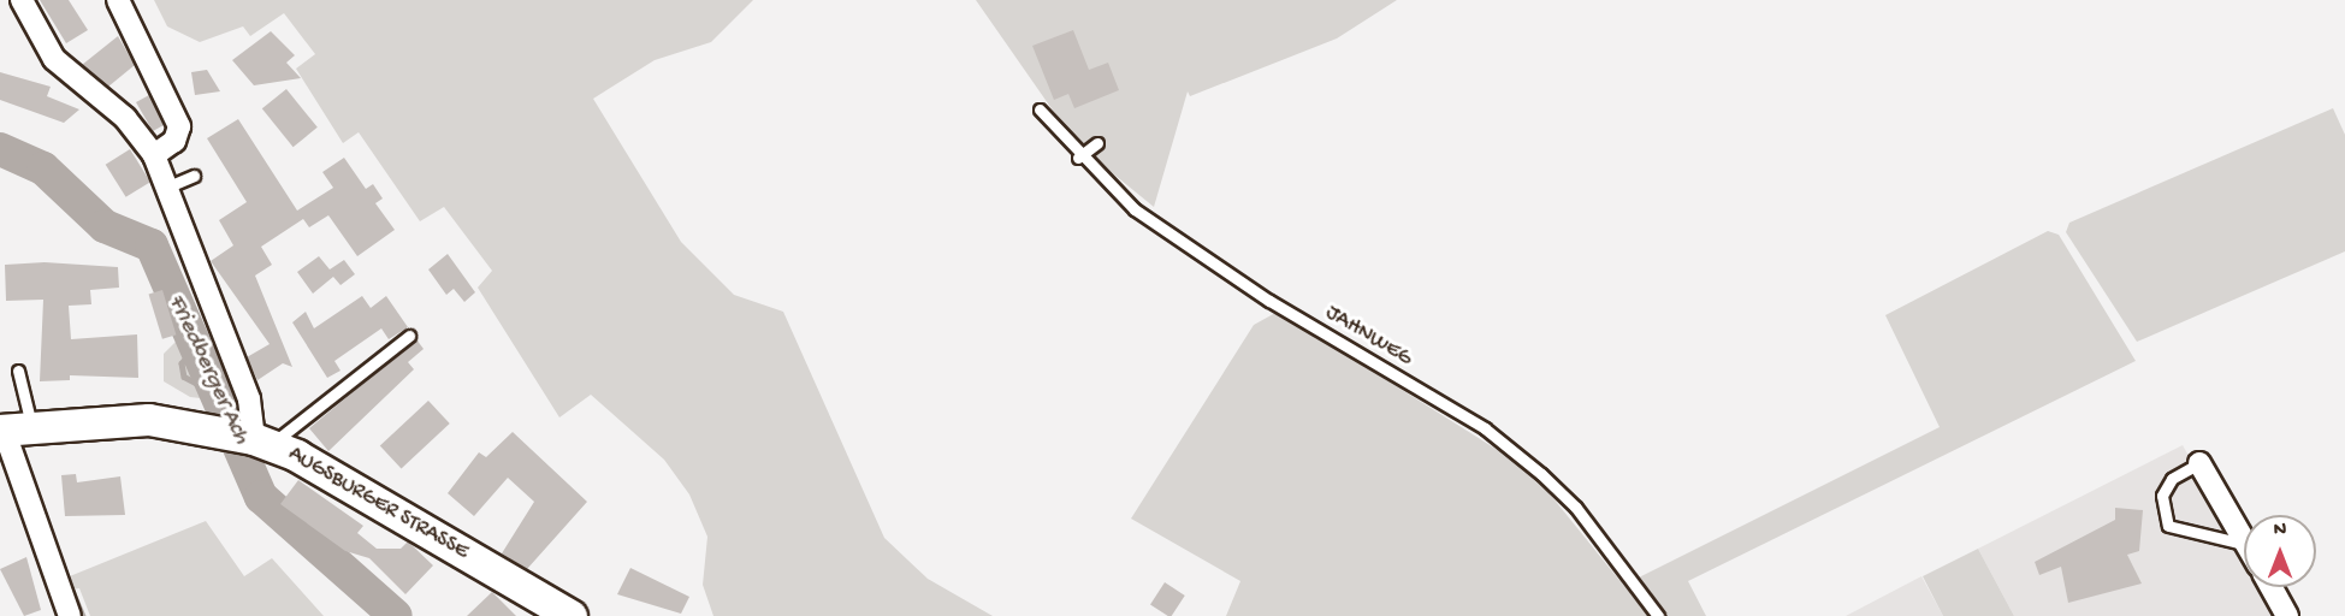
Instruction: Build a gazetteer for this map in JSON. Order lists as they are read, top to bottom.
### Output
{
  "streets": {
    "main road": ["AUGSBURGER STRASSE"],
    "lane": ["JAHNWEG"]
  },
  "water": ["Friedberger Ach"],
  "north": "top"
}
